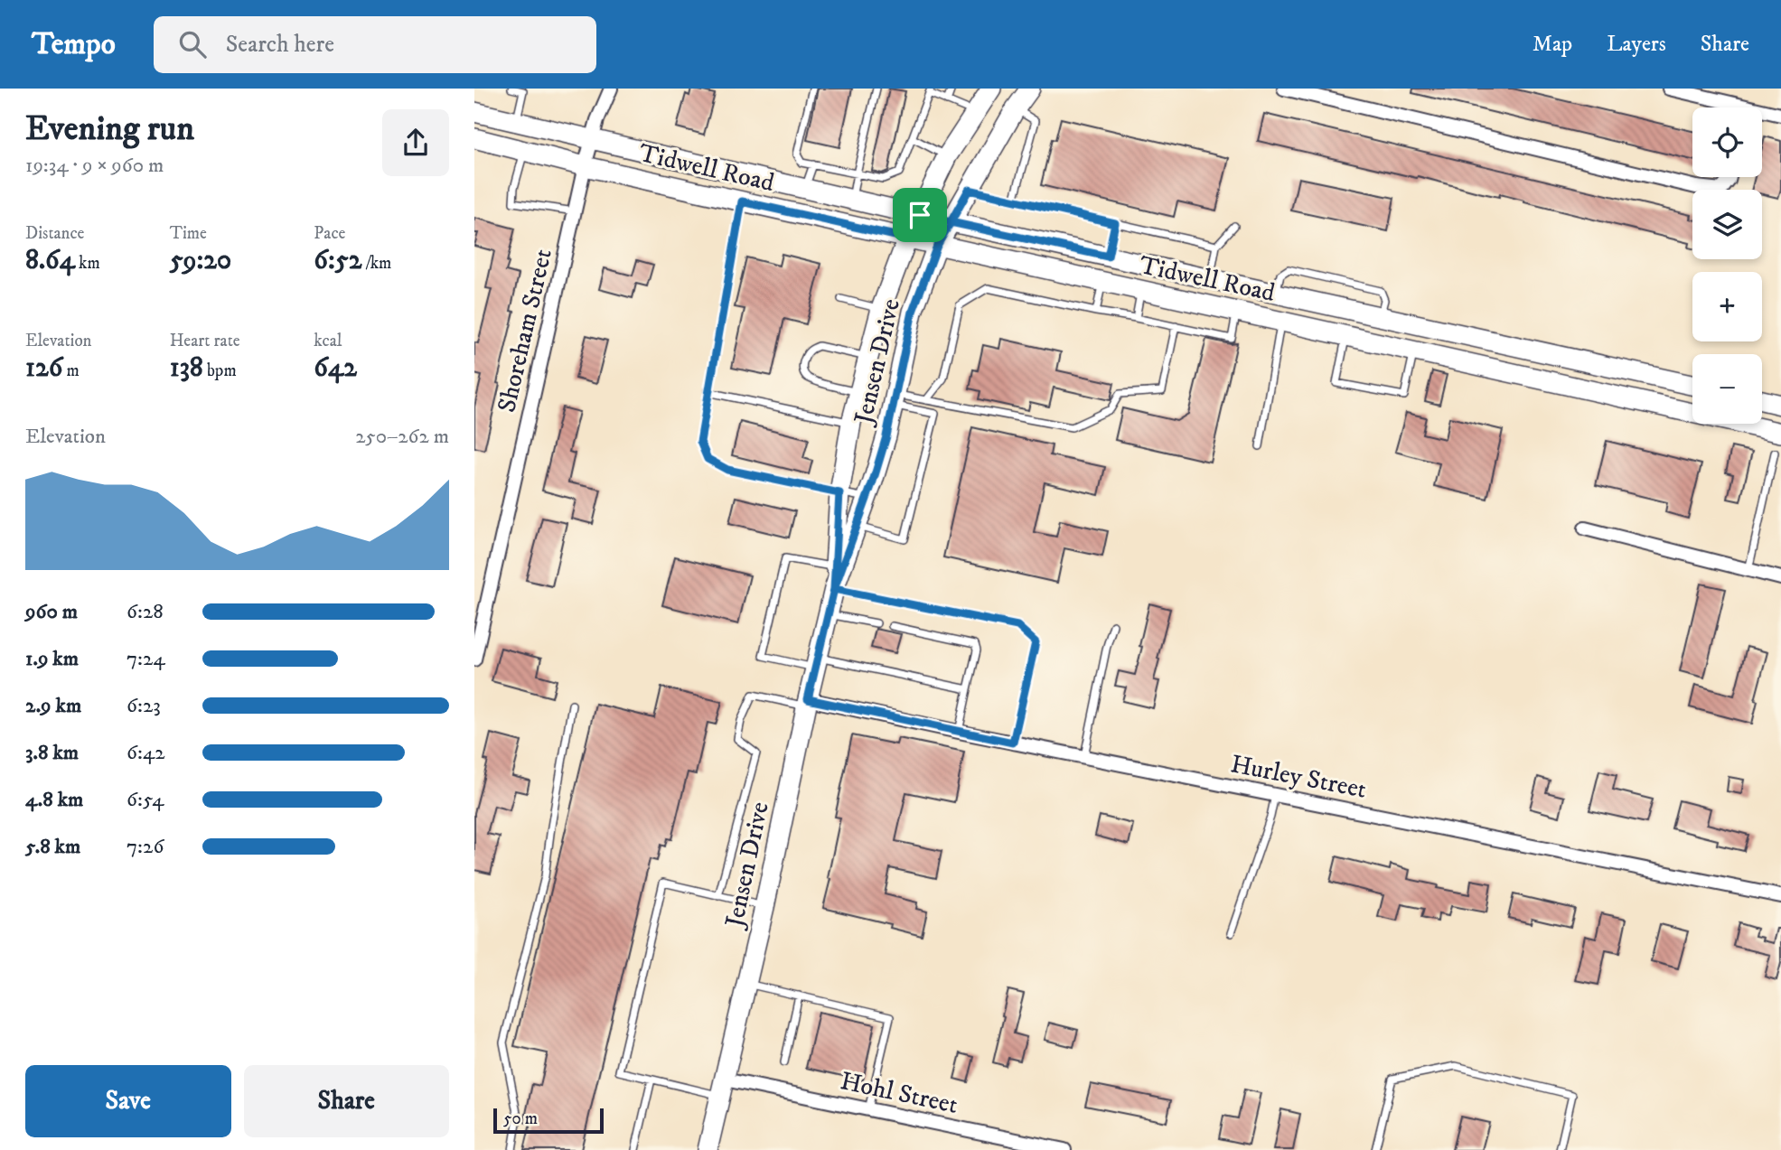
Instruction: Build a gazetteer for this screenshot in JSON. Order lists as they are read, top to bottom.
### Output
{
  "streets": {
    "main road": ["Tidwell Road", "Jensen Drive"],
    "street": ["Shoreham Street", "Hurley Street", "Hohl Street"]
  },
  "crossings": [
    ["Tidwell Road", "Shoreham Street"],
    ["Tidwell Road", "Jensen Drive"],
    ["Jensen Drive", "Hurley Street"],
    ["Jensen Drive", "Hohl Street"]
  ],
  "scale_bar": "50 m",
  "page": {
    "header": "Tempo",
    "search": "Search here",
    "nav": ["Map", "Layers", "Share"],
    "heading": ["Evening run", "19:34 · 9 × 960 m"],
    "map_buttons": ["+", "−"],
    "stats": [
      ["Distance", "8.64 km"],
      ["Time", "59:20"],
      ["Pace", "6:52 /km"],
      ["Elevation", "126 m"],
      ["Heart rate", "138 bpm"],
      ["kcal", "642"]
    ],
    "chart": ["Elevation", "250–262 m"],
    "list": [
      {
        "name": "960 m",
        "note": "6:28"
      },
      {
        "name": "1.9 km",
        "note": "7:24"
      },
      {
        "name": "2.9 km",
        "note": "6:23"
      },
      {
        "name": "3.8 km",
        "note": "6:42"
      },
      {
        "name": "4.8 km",
        "note": "6:54"
      },
      {
        "name": "5.8 km",
        "note": "7:26"
      }
    ],
    "buttons": ["Save", "Share"],
    "scale": "50 m"
  }
}
